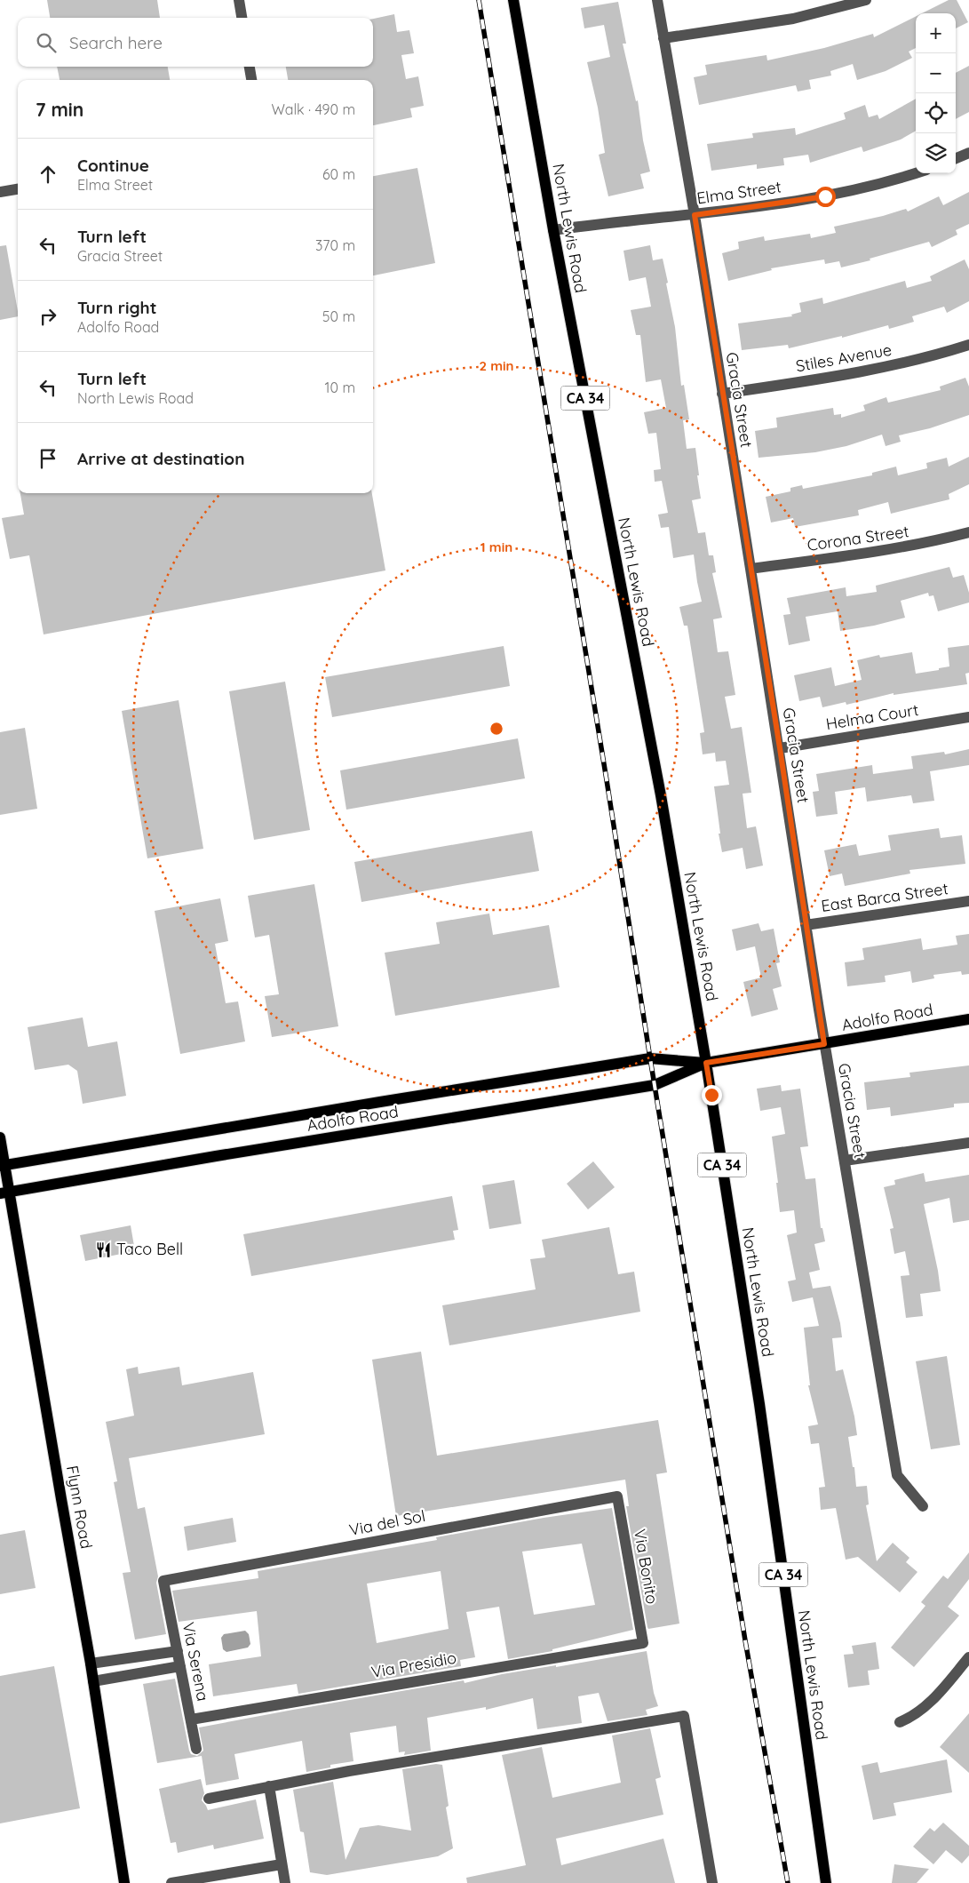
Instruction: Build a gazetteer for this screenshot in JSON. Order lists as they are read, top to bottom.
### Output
{
  "streets": {
    "main road": [
      "North Lewis Road",
      "CA 34",
      "Adolfo Road",
      "Flynn Road"
    ],
    "street": [
      "Elma Street",
      "Stiles Avenue",
      "Gracia Street",
      "Corona Street",
      "Helma Court",
      "East Barca Street",
      "Via del Sol",
      "Via Bonito",
      "Via Serena",
      "Via Presidio"
    ]
  },
  "crossings": [
    ["Elma Street", "North Lewis Road"],
    ["Elma Street", "Gracia Street"],
    ["North Lewis Road", "Adolfo Road"],
    ["Stiles Avenue", "Gracia Street"],
    ["Gracia Street", "Corona Street"],
    ["Gracia Street", "Helma Court"],
    ["Gracia Street", "East Barca Street"],
    ["Gracia Street", "Adolfo Road"],
    ["Adolfo Road", "Flynn Road"],
    ["Via del Sol", "Via Bonito"],
    ["Via del Sol", "Via Serena"],
    ["Via Bonito", "Via Presidio"],
    ["Via Serena", "Via Presidio"]
  ],
  "places": {
    "restaurant": ["Taco Bell"]
  },
  "page": {
    "map_buttons": ["+", "−"],
    "search": "Search here",
    "heading": ["7 min", "Walk · 490 m"],
    "list": [
      ["Continue", "Elma Street", "60 m"],
      ["Turn left", "Gracia Street", "370 m"],
      ["Turn right", "Adolfo Road", "50 m"],
      ["Turn left", "North Lewis Road", "10 m"],
      "Arrive at destination"
    ]
  },
  "rings": ["2 min", "1 min"]
}
